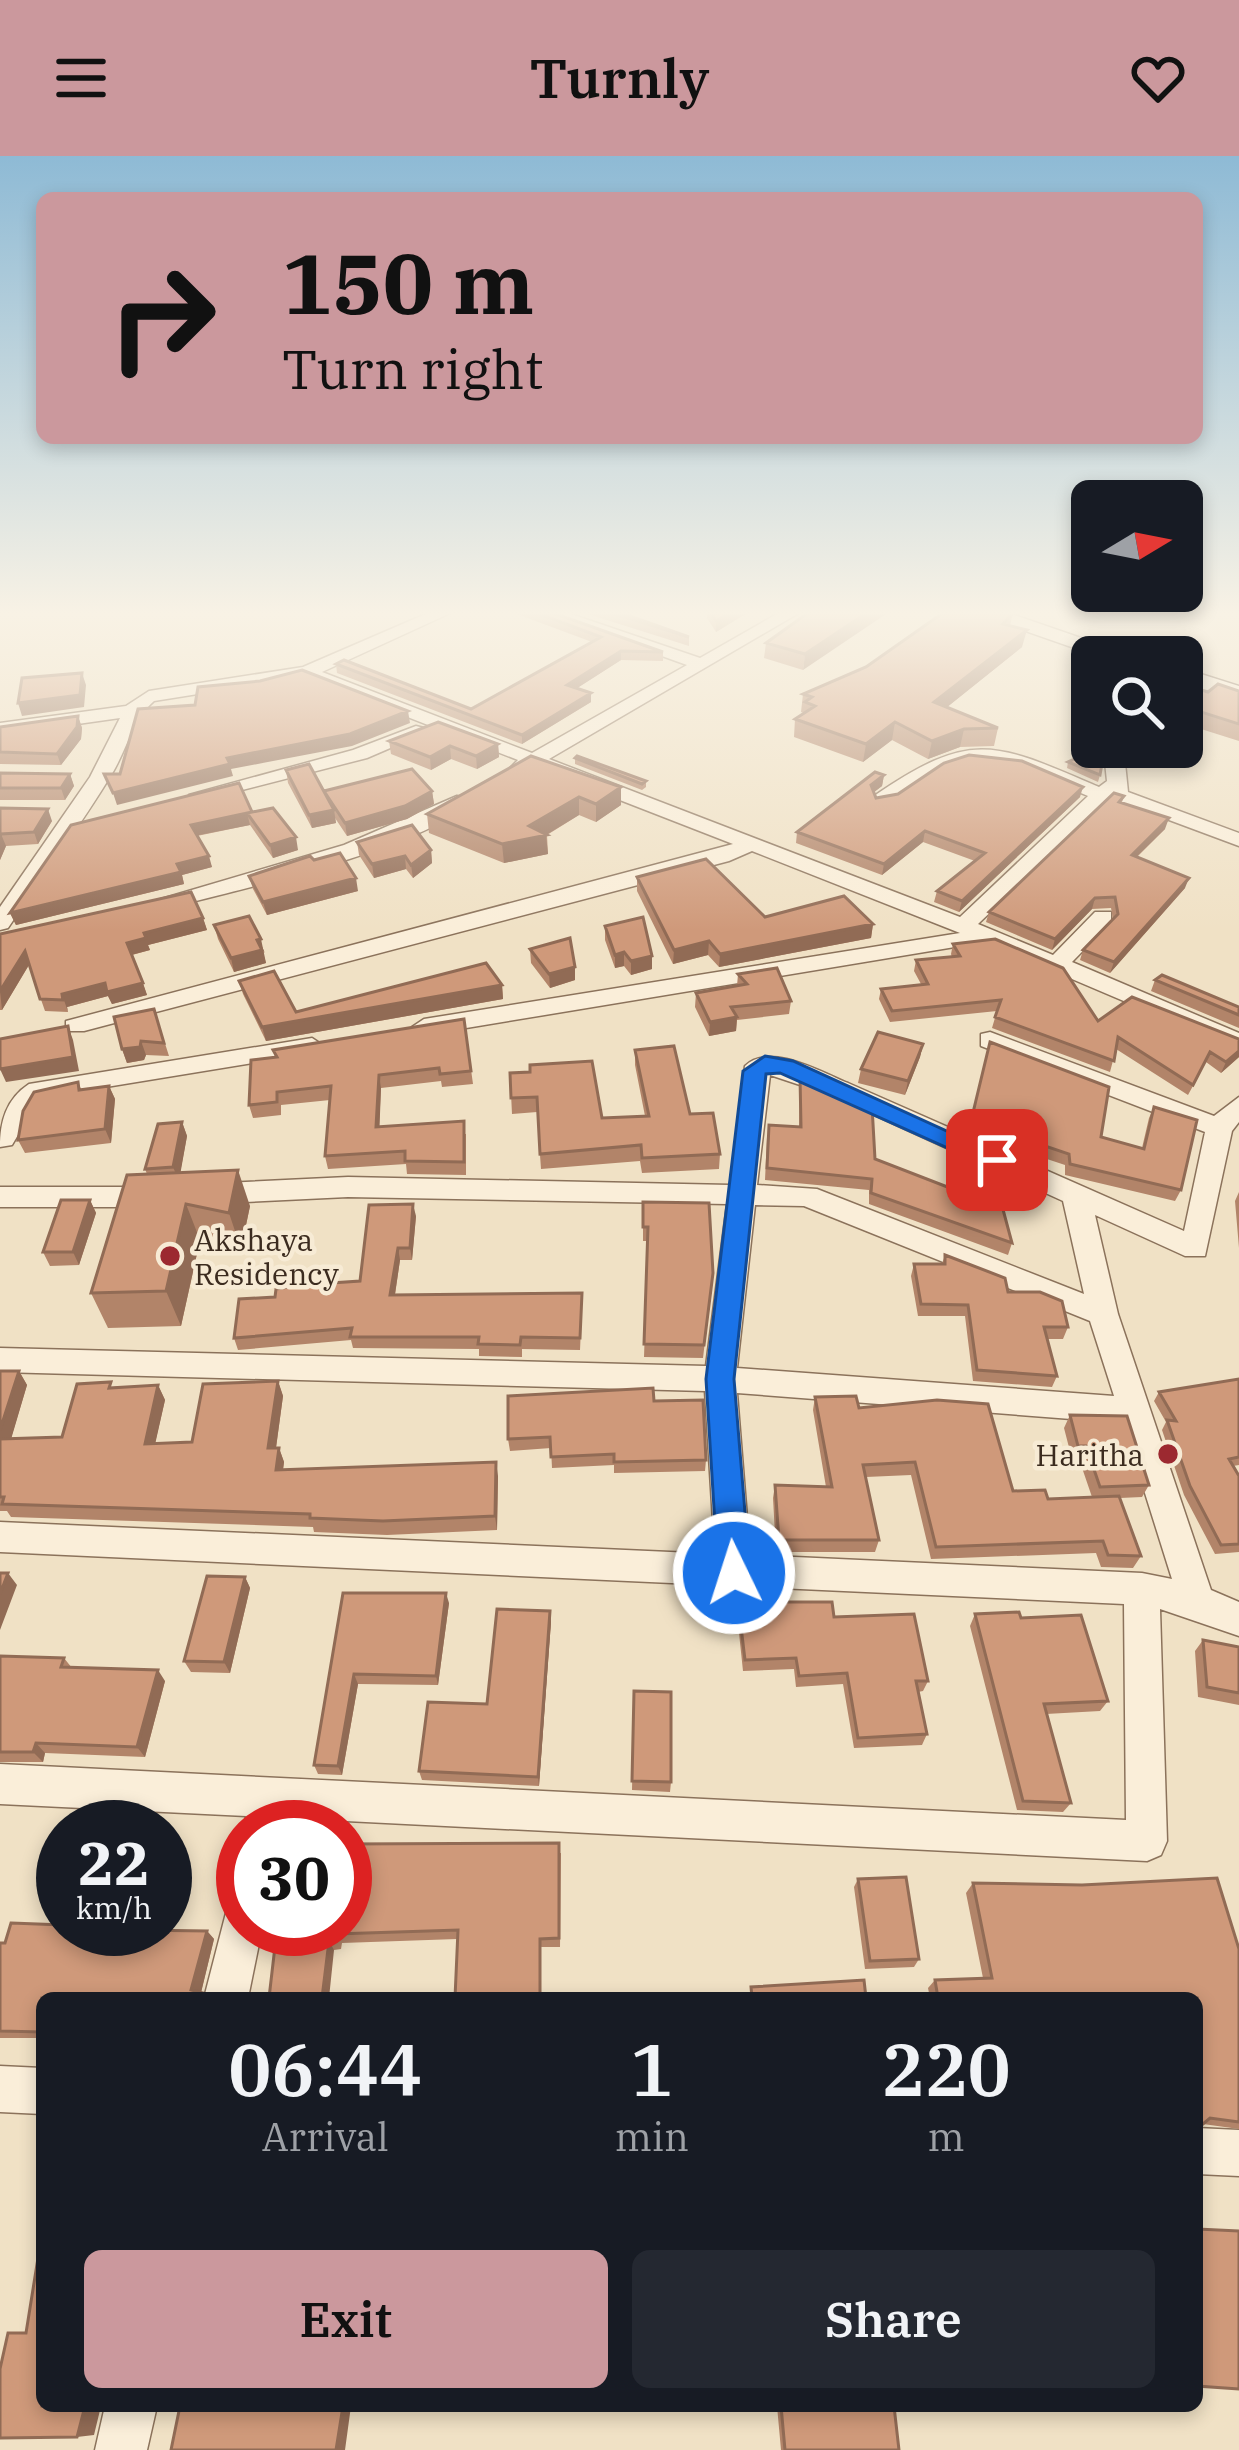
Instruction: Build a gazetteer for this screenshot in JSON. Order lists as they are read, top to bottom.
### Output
{
  "places": ["Akshaya Residency", "Haritha"],
  "north": "right",
  "page": {
    "header": "Turnly",
    "turn": ["150 m", "Turn right"],
    "speed": "22 km/h",
    "limit": "30",
    "eta": [
      "06:44",
      "Arrival",
      "1",
      "min",
      "220",
      "m"
    ],
    "buttons": ["Exit", "Share"]
  }
}
